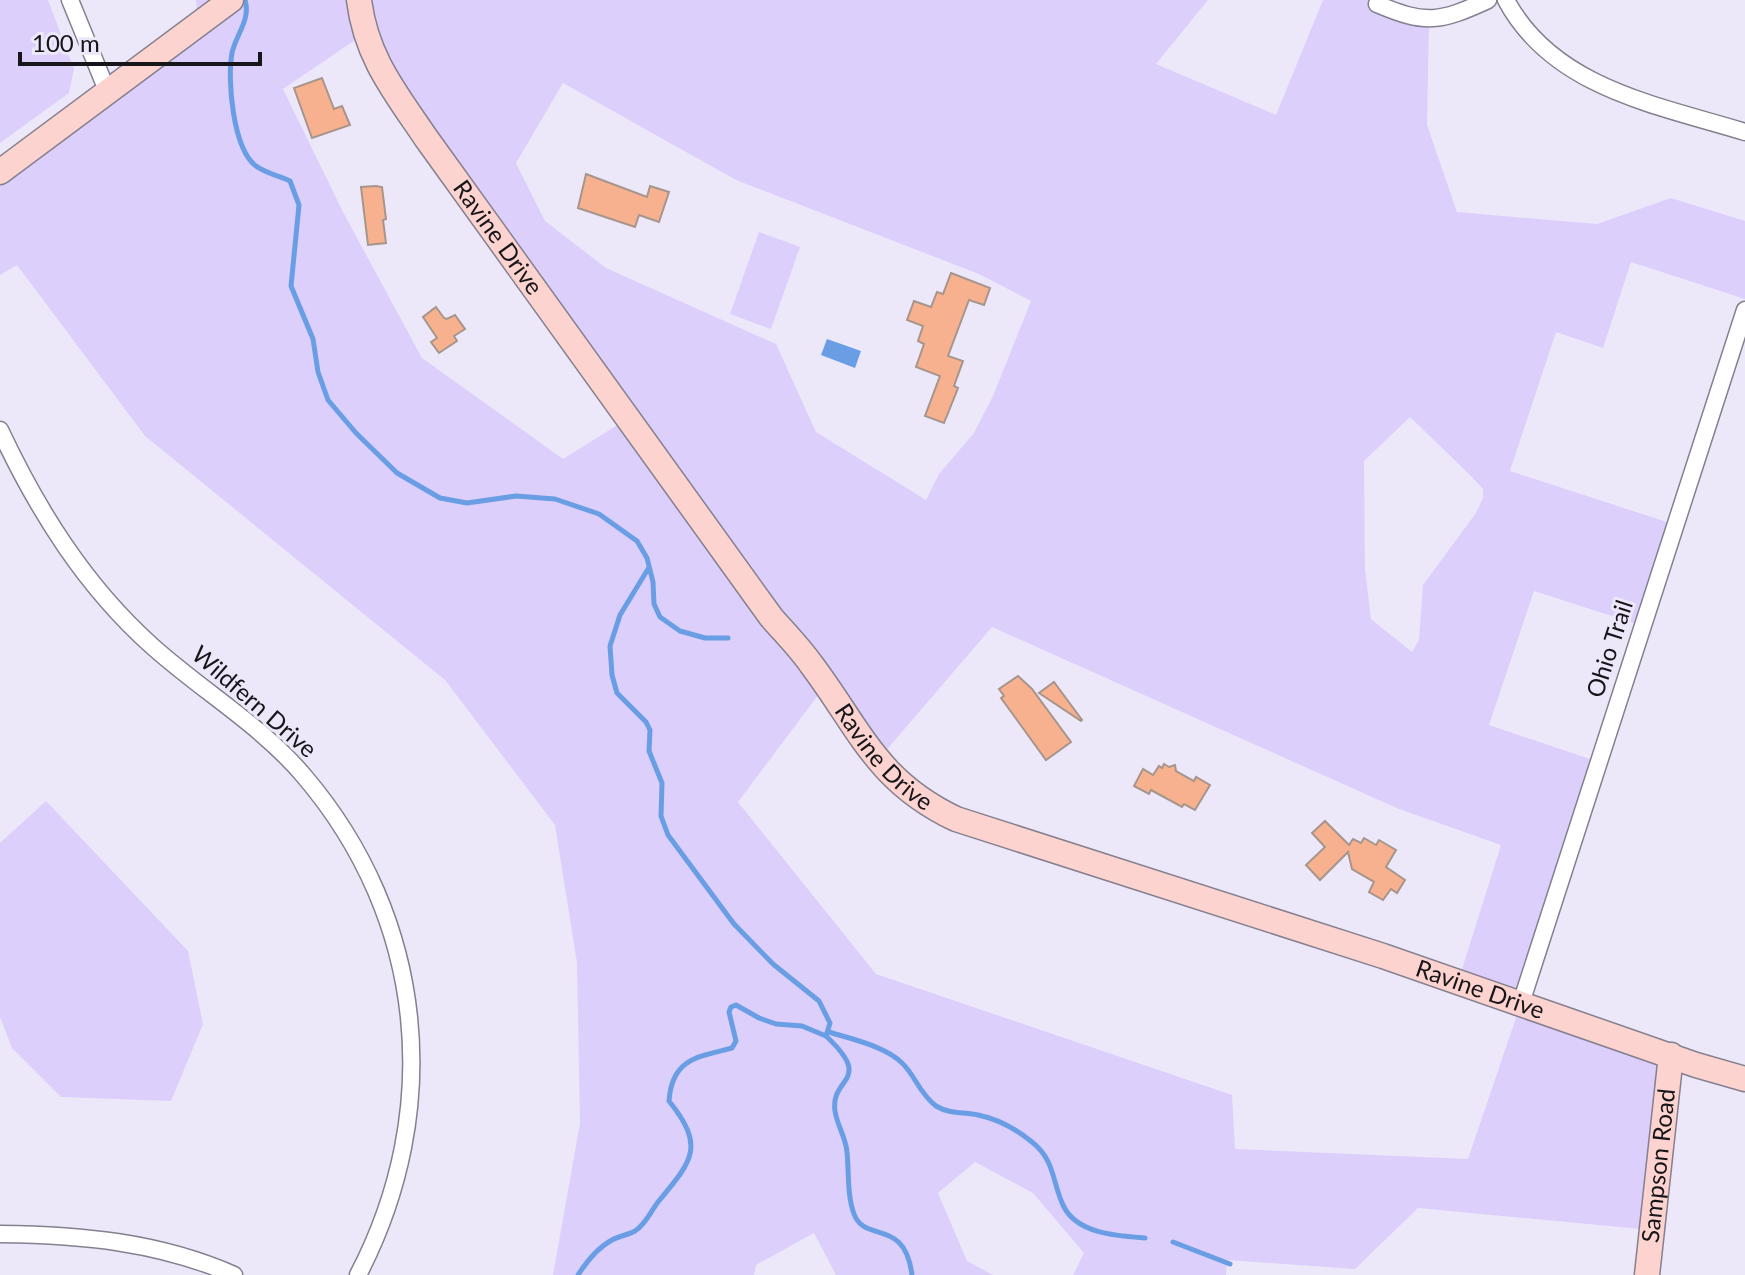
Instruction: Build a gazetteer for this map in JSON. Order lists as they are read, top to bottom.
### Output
{
  "streets": {
    "street": [
      "Ravine Drive",
      "Ohio Trail",
      "Wildfern Drive",
      "Sampson Road"
    ]
  },
  "crossings": [
    ["Ravine Drive", "Ohio Trail"],
    ["Ravine Drive", "Sampson Road"]
  ],
  "scale_bar": "100 m"
}
